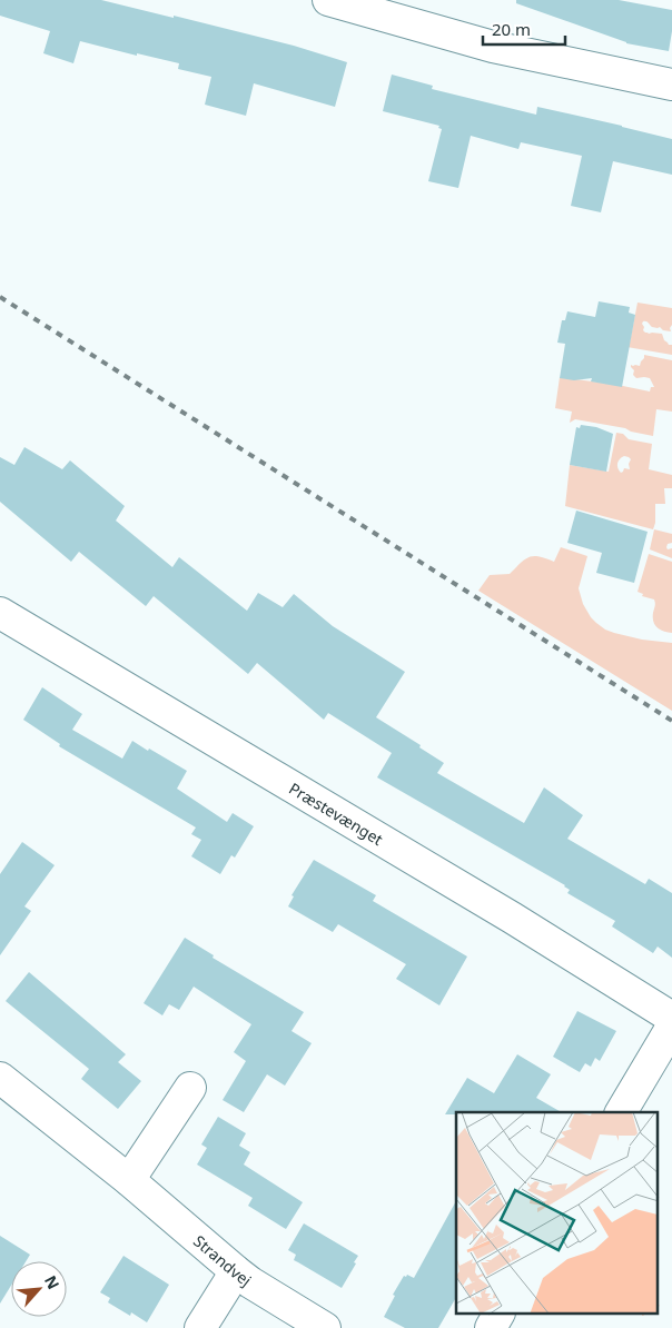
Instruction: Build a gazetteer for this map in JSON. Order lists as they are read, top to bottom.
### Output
{
  "streets": {
    "street": ["Præstevænget", "Strandvej"]
  },
  "scale_bar": "20 m",
  "north": "top right"
}
